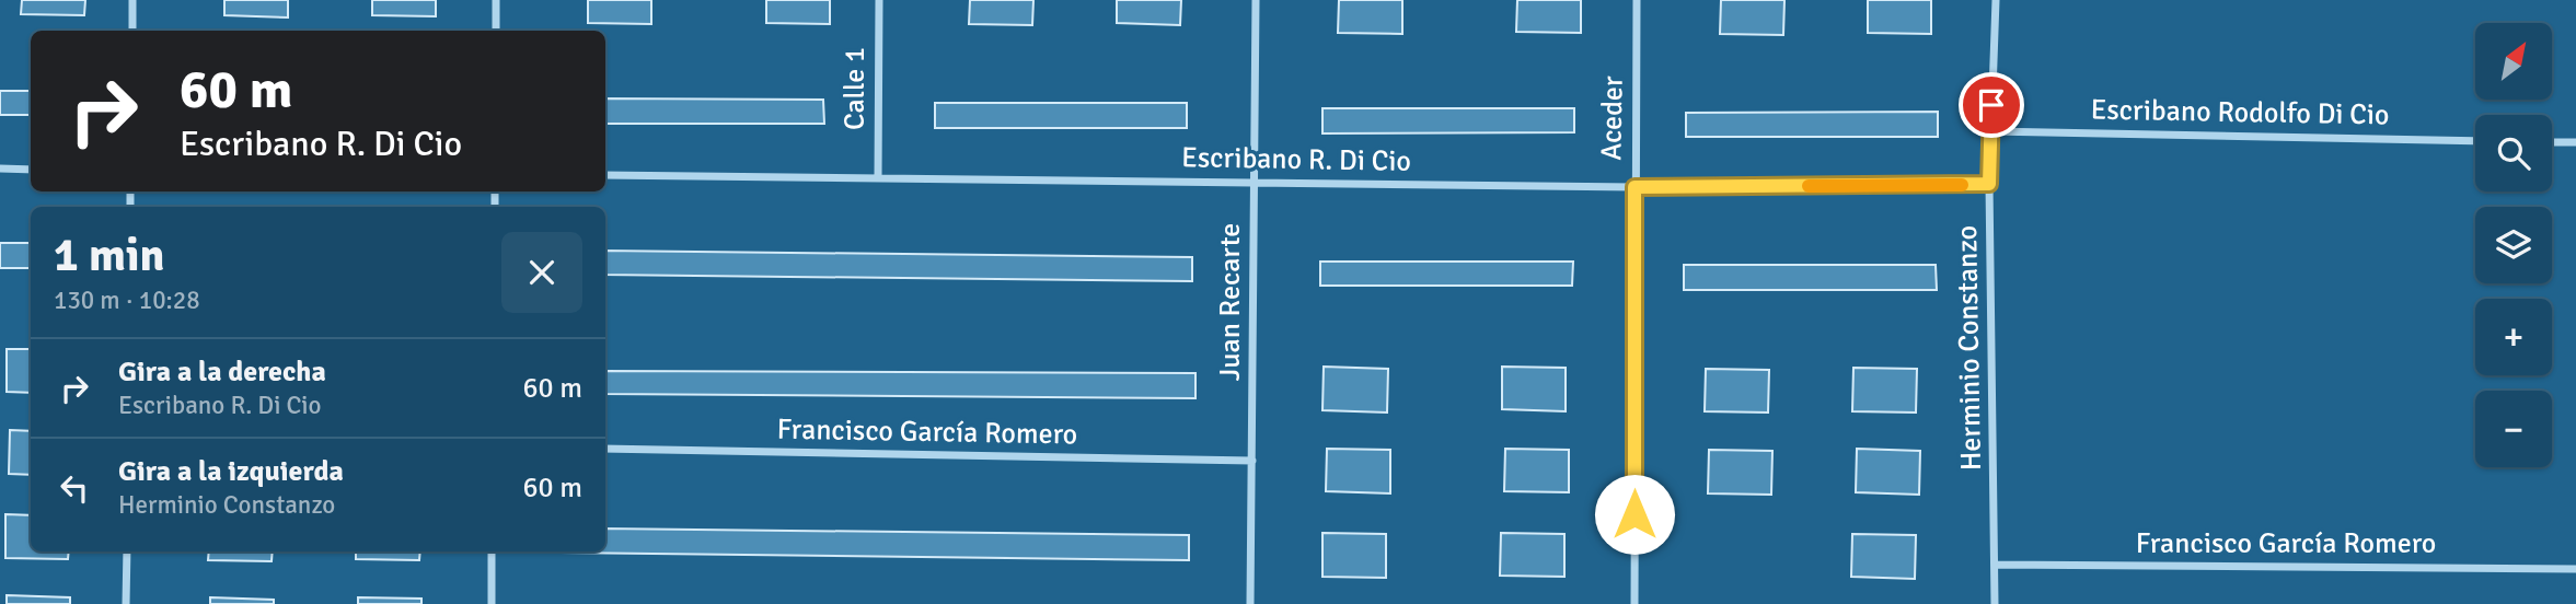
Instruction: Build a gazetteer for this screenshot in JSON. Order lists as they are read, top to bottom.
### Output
{
  "streets": {
    "street": [
      "Calle 1",
      "Escribano Rodolfo Di Cio",
      "Aceder",
      "Escribano R. Di Cio",
      "Juan Recarte",
      "Herminio Constanzo",
      "Francisco García Romero"
    ]
  },
  "crossings": [
    ["Calle 1", "Escribano R. Di Cio"],
    ["Escribano Rodolfo Di Cio", "Herminio Constanzo"],
    ["Aceder", "Escribano R. Di Cio"],
    ["Escribano R. Di Cio", "Juan Recarte"],
    ["Escribano R. Di Cio", "Herminio Constanzo"],
    ["Juan Recarte", "Francisco García Romero"],
    ["Herminio Constanzo", "Francisco García Romero"]
  ],
  "north": "top right",
  "page": {
    "map_buttons": ["+", "−"],
    "turn": ["60 m", "Escribano R. Di Cio"],
    "heading": ["1 min", "130 m · 10:28"],
    "list": [
      {
        "name": "Gira a la derecha",
        "note": "Escribano R. Di Cio",
        "value": "60 m"
      },
      {
        "name": "Gira a la izquierda",
        "note": "Herminio Constanzo",
        "value": "60 m"
      }
    ]
  }
}
